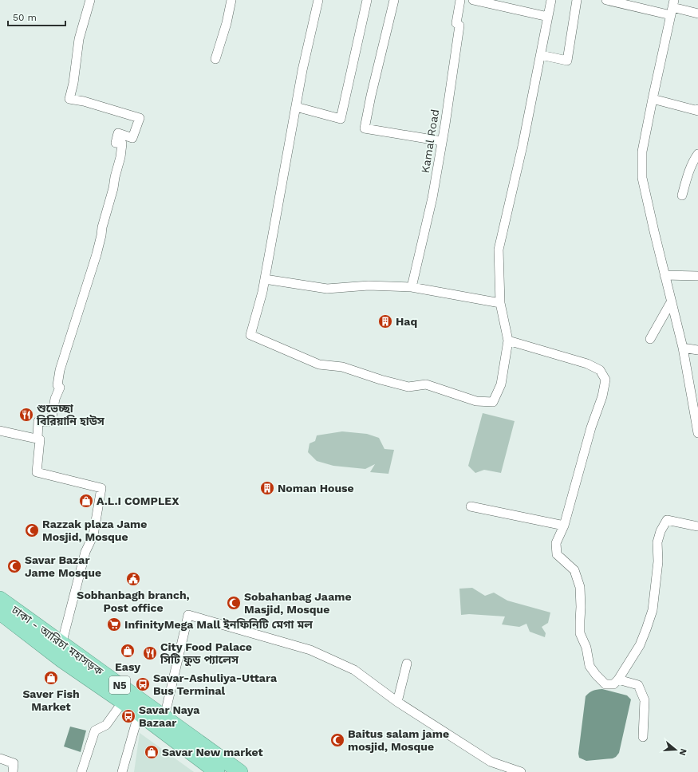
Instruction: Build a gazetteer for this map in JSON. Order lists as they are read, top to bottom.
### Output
{
  "streets": {
    "highway": ["ঢাকা - আরিচা মহাসড়ক", "N5"],
    "street": ["Kamal Road"]
  },
  "places": {
    "building": ["Haq", "Noman House"],
    "restaurant": ["শুভেচ্ছা বিরিয়ানি হাউস", "City Food Palace সিটি ফুড প্যালেস"],
    "shop": [
      "A.L.I COMPLEX",
      "Easy",
      "Saver Fish Market",
      "Savar New market"
    ],
    "mosque": [
      "Razzak plaza Jame Mosjid, Mosque",
      "Savar Bazar Jame Mosque",
      "Sobahanbag Jaame Masjid, Mosque",
      "Baitus salam jame mosjid, Mosque"
    ],
    "public building": ["Sobhanbagh branch, Post office"],
    "supermarket": ["InfinityMega Mall ইনফিনিটি মেগা মল"],
    "bus stop": ["Savar-Ashuliya-Uttara Bus Terminal", "Savar Naya Bazaar"]
  },
  "scale_bar": "50 m",
  "north": "right"
}
